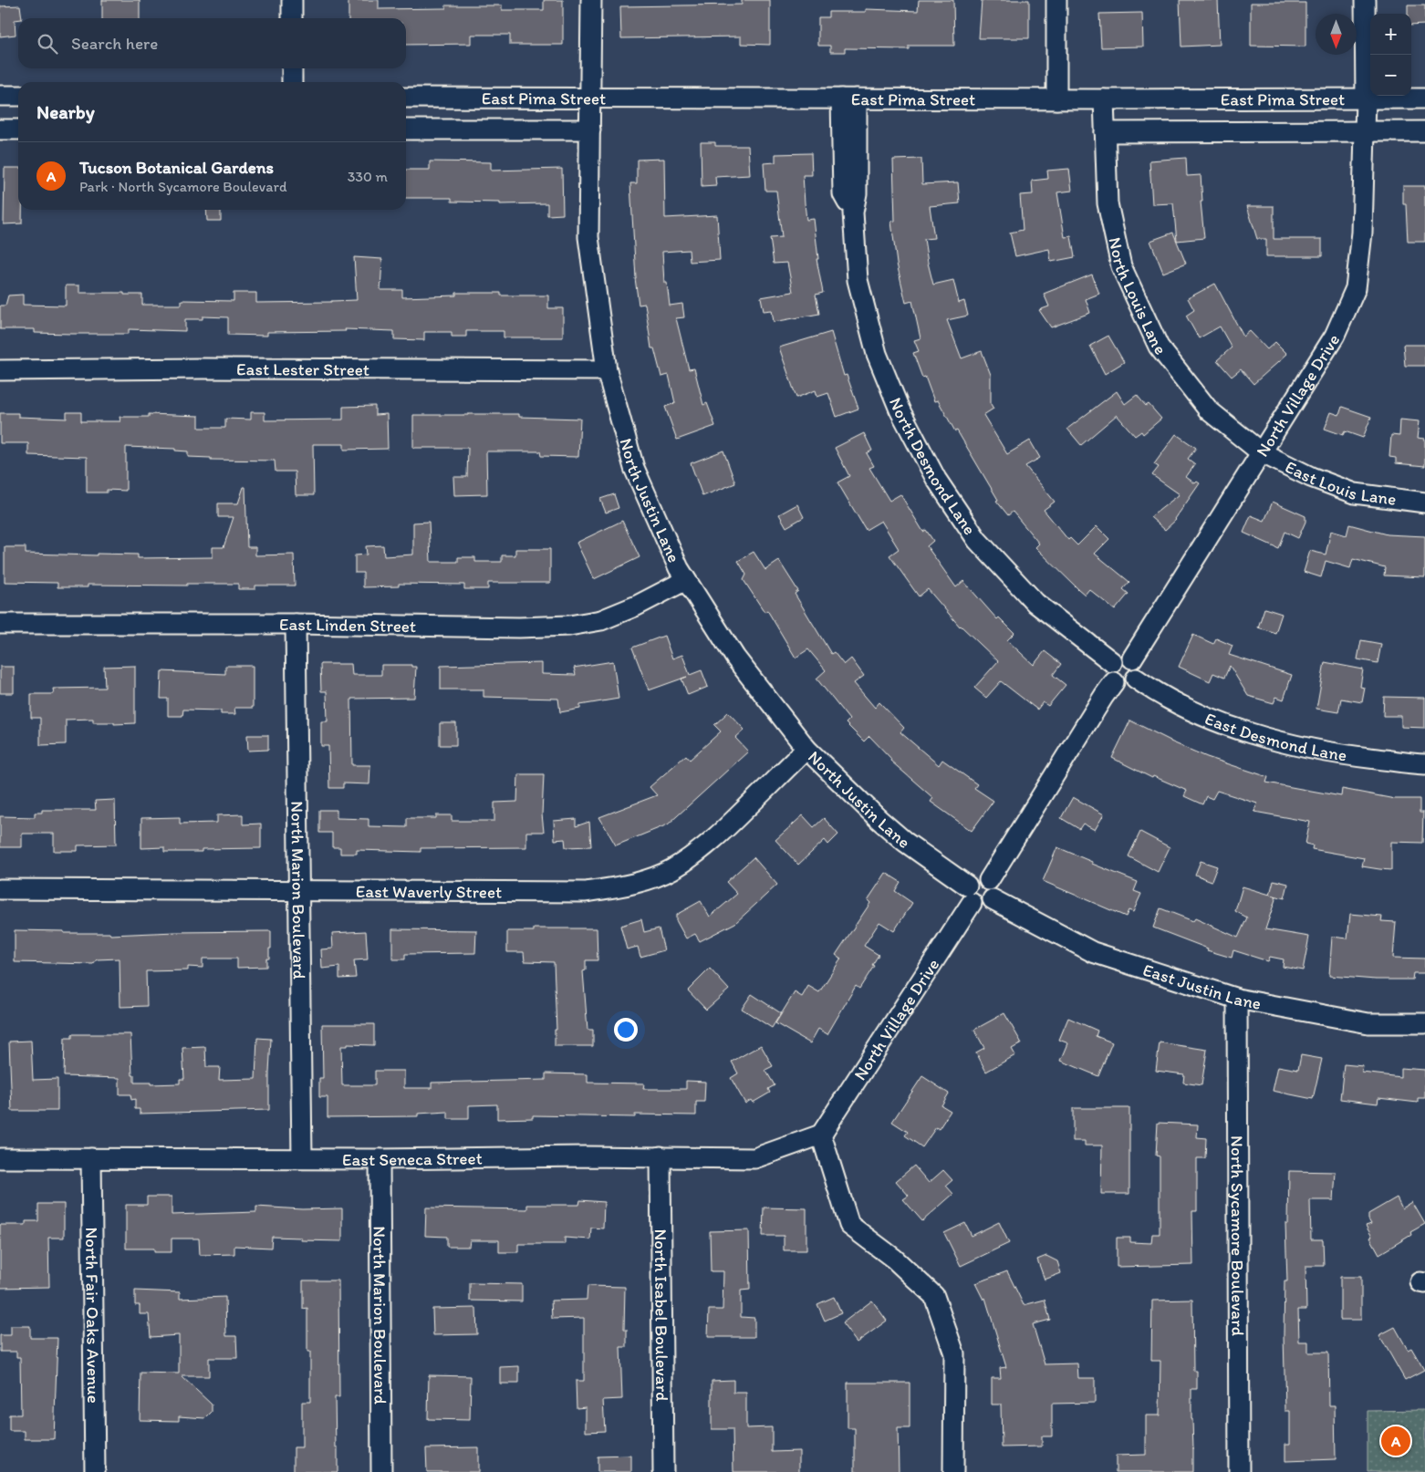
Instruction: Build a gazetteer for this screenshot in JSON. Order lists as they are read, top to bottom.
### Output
{
  "streets": {
    "street": [
      "East Pima Street",
      "North Louis Lane",
      "East Lester Street",
      "North Village Drive",
      "North Desmond Lane",
      "East Louis Lane",
      "North Justin Lane",
      "East Linden Street",
      "East Desmond Lane",
      "North Marion Boulevard",
      "East Waverly Street",
      "East Justin Lane",
      "East Seneca Street",
      "North Sycamore Boulevard",
      "North Isabel Boulevard",
      "North Fair Oaks Avenue"
    ]
  },
  "crossings": [
    ["East Pima Street", "North Louis Lane"],
    ["East Pima Street", "North Village Drive"],
    ["East Pima Street", "North Desmond Lane"],
    ["East Pima Street", "North Justin Lane"],
    ["North Louis Lane", "North Village Drive"],
    ["North Louis Lane", "East Louis Lane"],
    ["East Lester Street", "North Justin Lane"],
    ["North Village Drive", "North Desmond Lane"],
    ["North Village Drive", "East Louis Lane"],
    ["North Village Drive", "North Justin Lane"],
    ["North Village Drive", "East Desmond Lane"],
    ["North Village Drive", "East Justin Lane"],
    ["North Village Drive", "East Seneca Street"],
    ["North Desmond Lane", "East Desmond Lane"],
    ["North Justin Lane", "East Linden Street"],
    ["North Justin Lane", "East Waverly Street"],
    ["North Justin Lane", "East Justin Lane"],
    ["East Linden Street", "North Marion Boulevard"],
    ["North Marion Boulevard", "East Waverly Street"],
    ["North Marion Boulevard", "East Seneca Street"],
    ["East Justin Lane", "North Sycamore Boulevard"],
    ["East Seneca Street", "North Isabel Boulevard"],
    ["East Seneca Street", "North Fair Oaks Avenue"]
  ],
  "north": "bottom",
  "page": {
    "map_buttons": ["+", "−"],
    "search": "Search here",
    "heading": "Nearby",
    "list": [
      {
        "mark": "A",
        "name": "Tucson Botanical Gardens",
        "note": "Park · North Sycamore Boulevard",
        "value": "330 m"
      }
    ],
    "pins": "A"
  }
}
